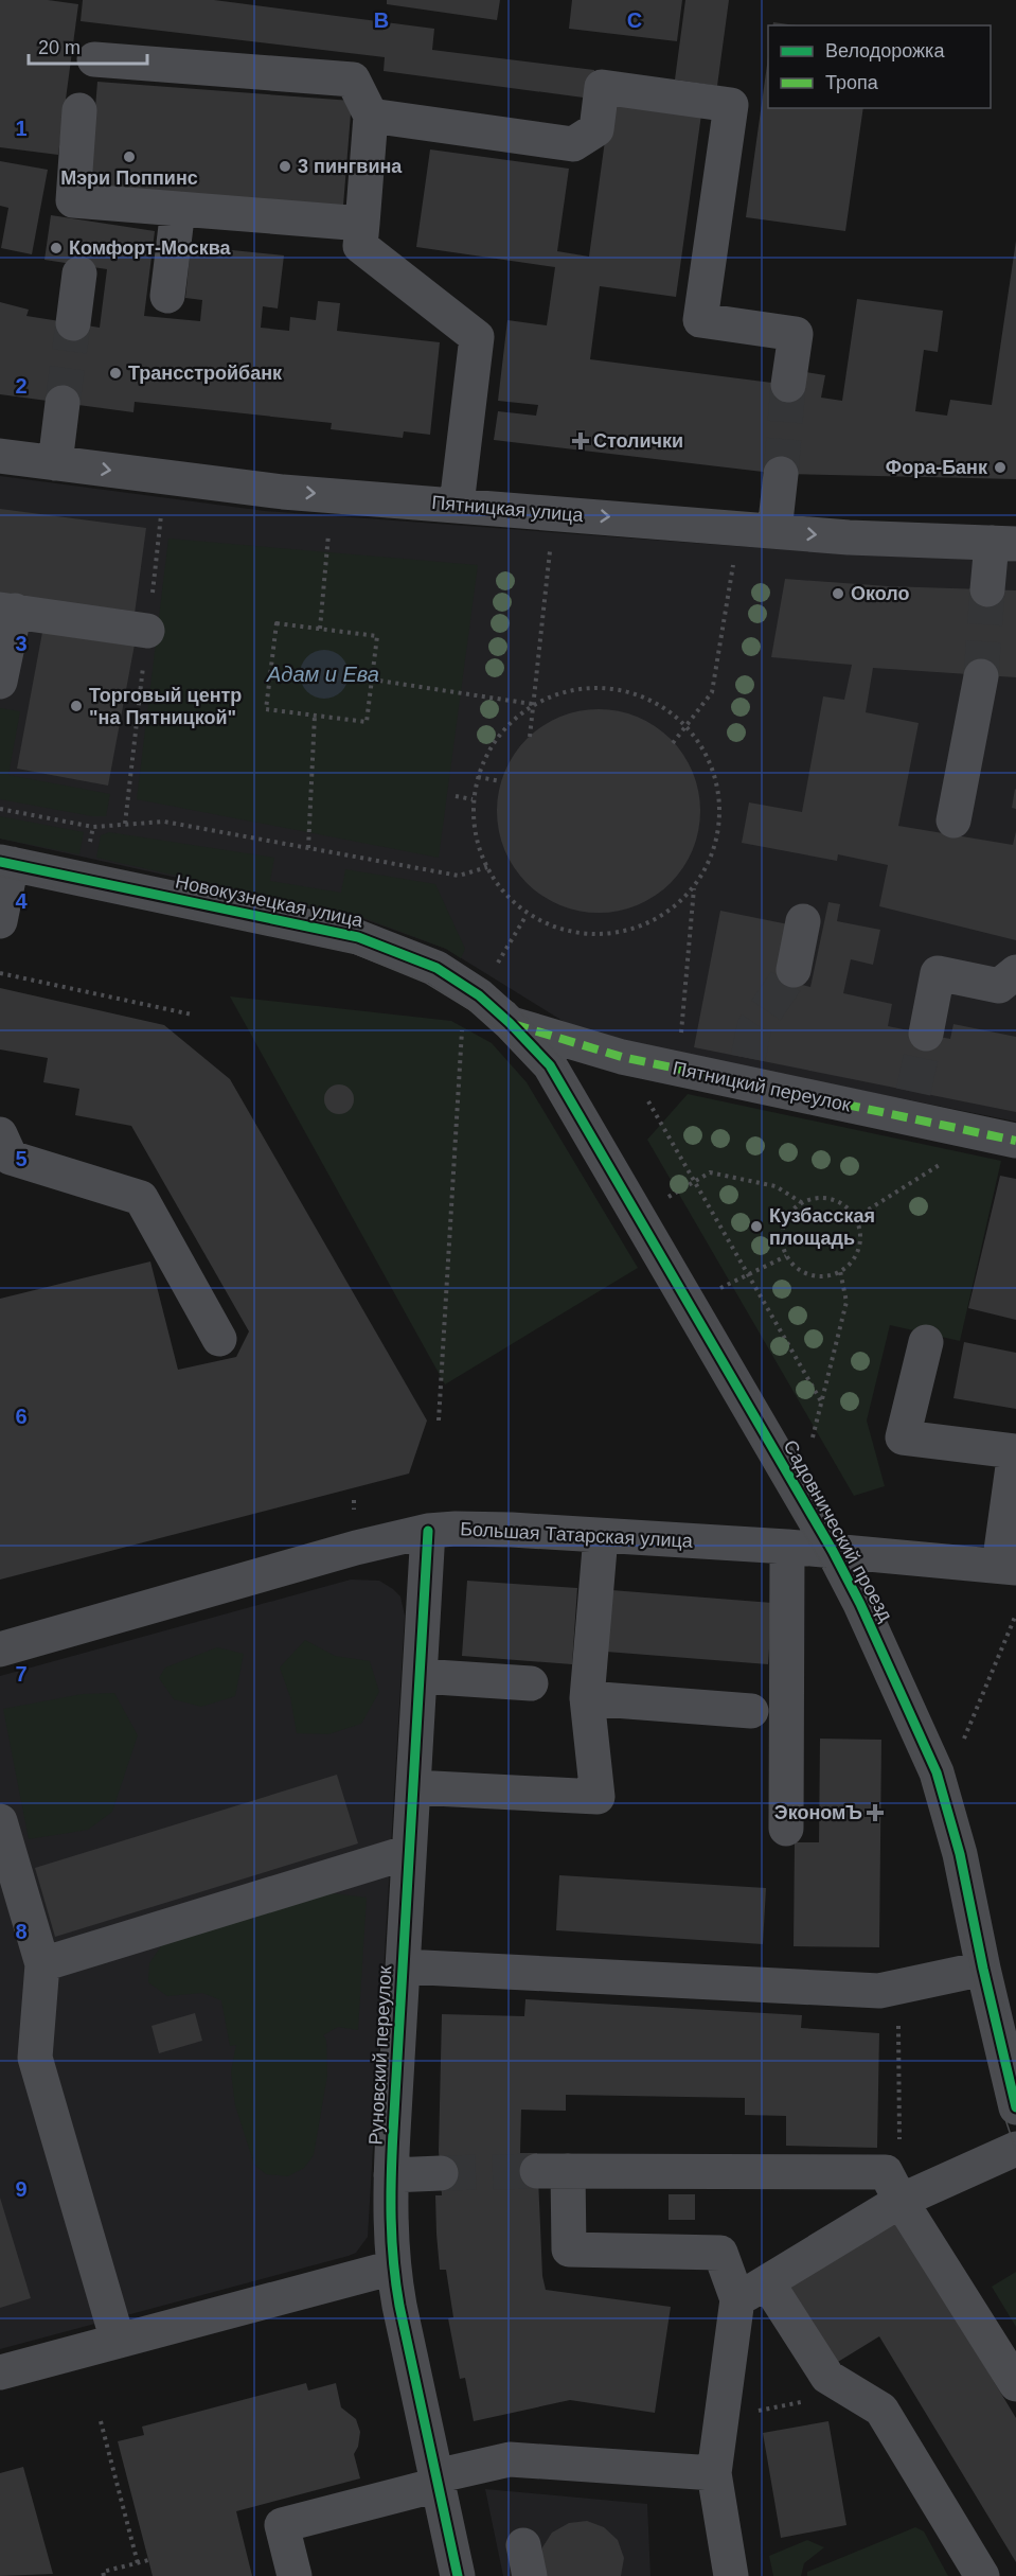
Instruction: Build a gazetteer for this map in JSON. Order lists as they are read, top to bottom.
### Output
{
  "streets": {
    "street": [
      "Пятницкая улица",
      "Новокузнецкая улица",
      "Пятницкий переулок",
      "Садовнический проезд",
      "Большая Татарская улица",
      "Руновский переулок"
    ]
  },
  "crossings": [
    ["Новокузнецкая улица", "Пятницкий переулок"],
    ["Новокузнецкая улица", "Садовнический проезд"],
    ["Пятницкий переулок", "Садовнический проезд"],
    ["Садовнический проезд", "Большая Татарская улица"],
    ["Большая Татарская улица", "Руновский переулок"]
  ],
  "water": ["Адам и Ева"],
  "places": {
    "other": [
      "Мэри Поппинс",
      "3 пингвина",
      "Комфорт-Москва",
      "Трансстройбанк",
      "Фора-Банк",
      "Около",
      "Торговый центр \"на Пятницкой\"",
      "Кузбасская площадь"
    ],
    "health": ["Столички", "ЭкономЪ"]
  },
  "legend": ["Велодорожка", "Тропа"],
  "scale_bar": "20 m",
  "grid": {
    "columns": ["B", "C"],
    "rows": [
      "1",
      "2",
      "3",
      "4",
      "5",
      "6",
      "7",
      "8",
      "9"
    ]
  }
}
